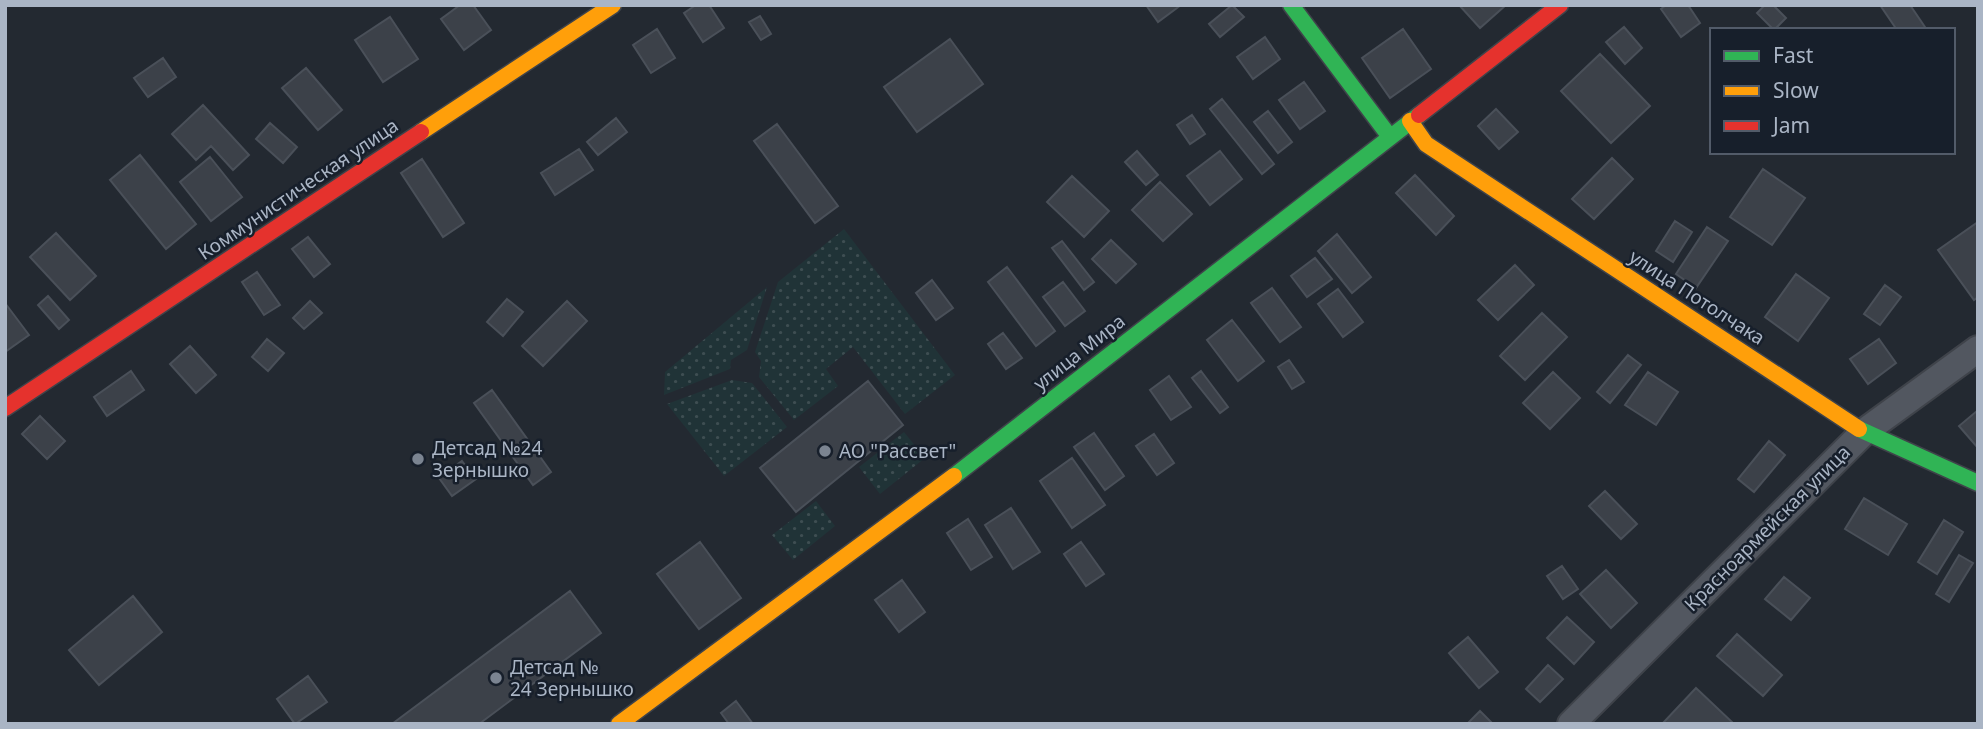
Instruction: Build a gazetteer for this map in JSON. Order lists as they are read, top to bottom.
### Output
{
  "streets": {
    "street": [
      "Коммунистическая улица",
      "улица Потолчака",
      "улица Мира",
      "Красноармейская улица"
    ]
  },
  "crossings": [
    ["улица Потолчака", "улица Мира"],
    ["улица Потолчака", "Красноармейская улица"]
  ],
  "places": ["АО \"Рассвет\"", "Детсад №24 Зернышко", "Детсад № 24 Зернышко"],
  "legend": ["Fast", "Slow", "Jam"]
}
